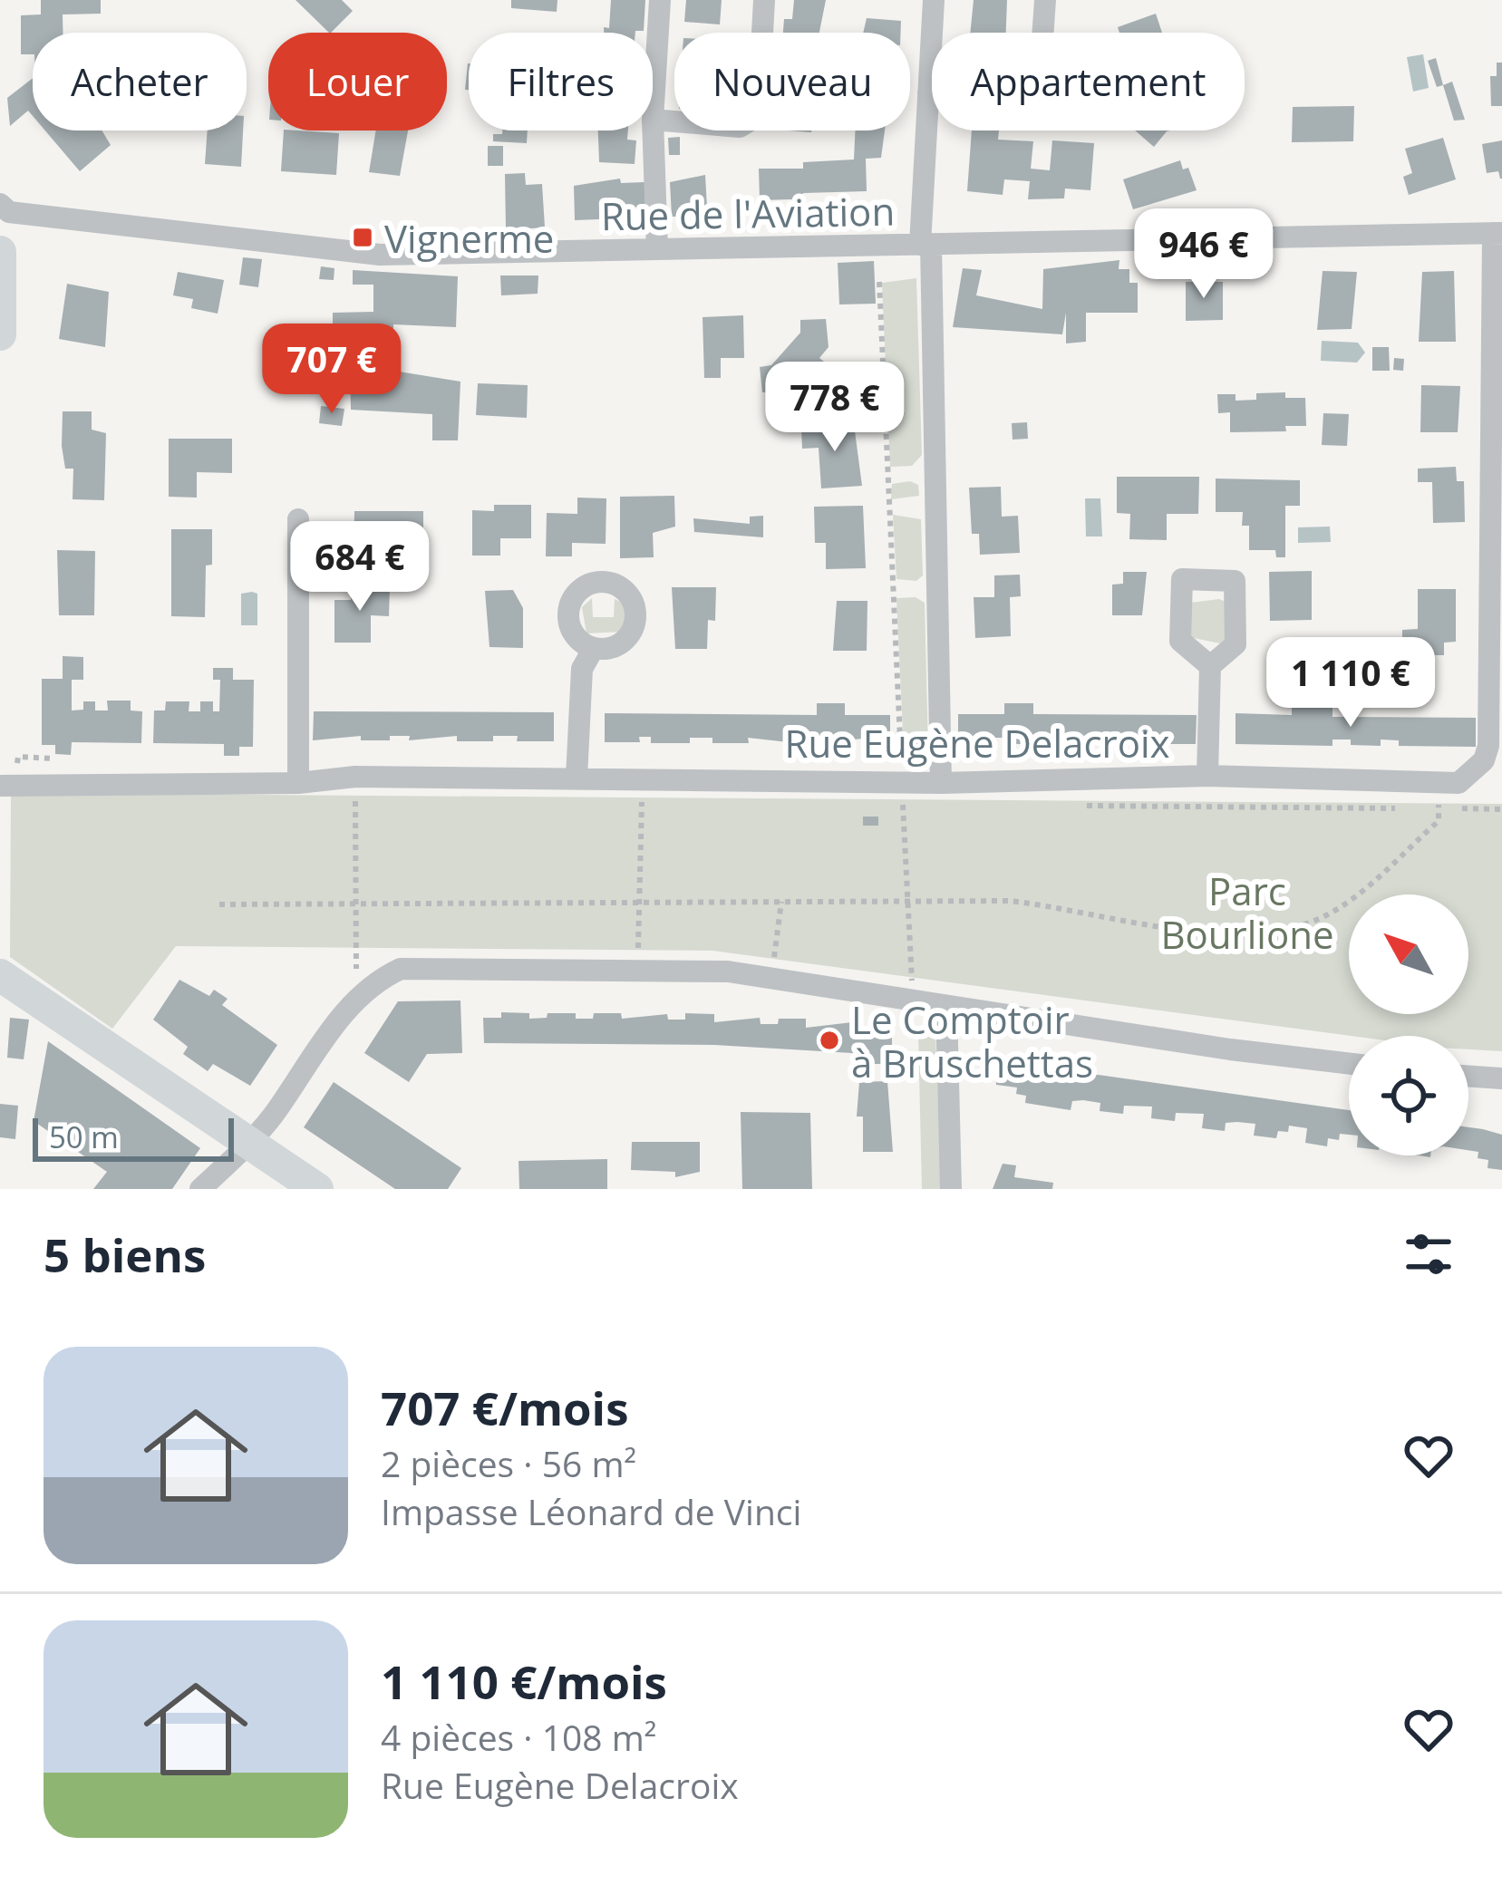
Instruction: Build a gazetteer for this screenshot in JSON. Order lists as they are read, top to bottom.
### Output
{
  "streets": {
    "street": ["Rue de l'Aviation", "Rue Eugène Delacroix"]
  },
  "crossings": [
    ["Rue de l'Aviation", "Rue Eugène Delacroix"]
  ],
  "parks": ["Parc Bourlione"],
  "places": {
    "transit": ["Vignerme"],
    "other": ["Le Comptoir à Bruschettas"]
  },
  "scale_bar": "50 m",
  "north": "top left",
  "page": {
    "chip": [
      "Acheter",
      "Louer",
      "Filtres",
      "Nouveau",
      "Appartement"
    ],
    "price": [
      "946 €",
      "707 €",
      "778 €",
      "684 €",
      "1 110 €"
    ],
    "scale": "50 m",
    "heading": "5 biens",
    "list": [
      {
        "name": "707 €/mois",
        "note": "2 pièces · 56 m² · Impasse Léonard de Vinci"
      },
      {
        "name": "1 110 €/mois",
        "note": "4 pièces · 108 m² · Rue Eugène Delacroix"
      }
    ]
  }
}
